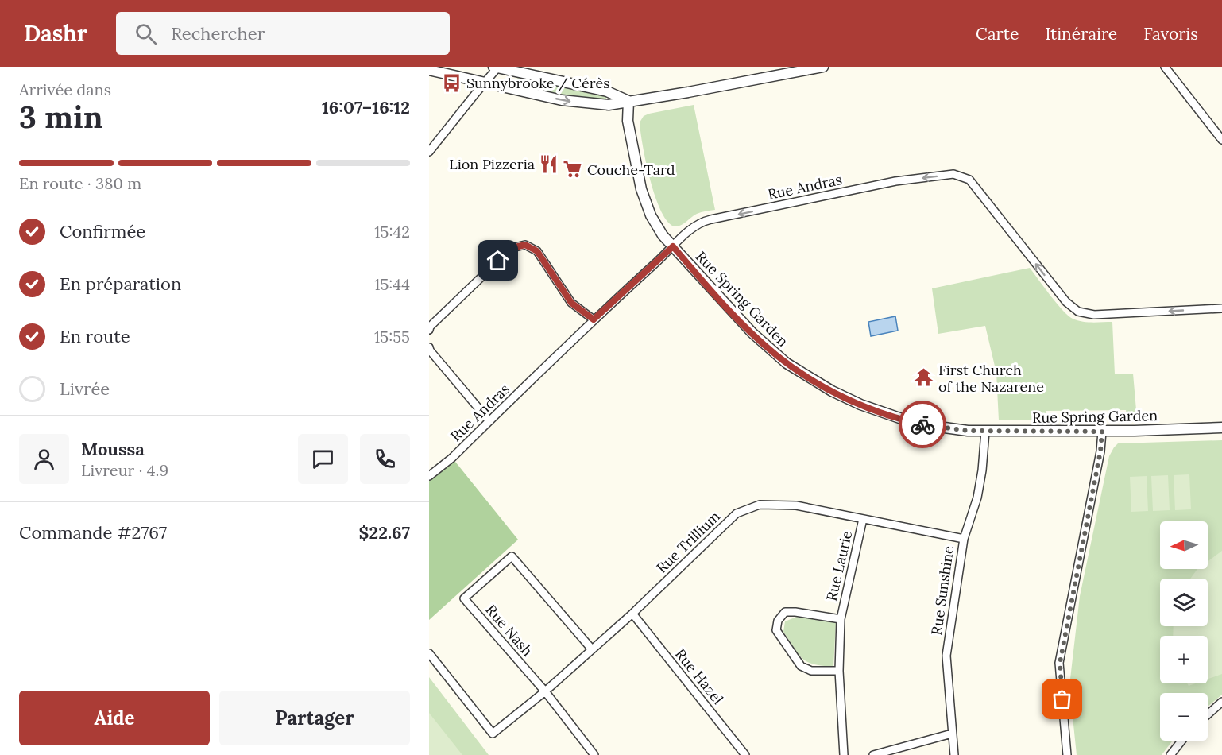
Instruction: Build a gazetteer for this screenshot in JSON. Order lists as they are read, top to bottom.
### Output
{
  "streets": {
    "street": [
      "Rue Andras",
      "Rue Spring Garden",
      "Rue Trillium",
      "Rue Laurie",
      "Rue Sunshine",
      "Rue Nash",
      "Rue Hazel"
    ]
  },
  "crossings": [
    ["Rue Andras", "Rue Spring Garden"],
    ["Rue Spring Garden", "Rue Sunshine"],
    ["Rue Trillium", "Rue Laurie"],
    ["Rue Trillium", "Rue Sunshine"],
    ["Rue Trillium", "Rue Nash"],
    ["Rue Trillium", "Rue Hazel"]
  ],
  "one_way": ["Rue Andras"],
  "places": {
    "bus stop": ["Sunnybrooke / Cérès"],
    "restaurant": ["Lion Pizzeria"],
    "supermarket": ["Couche-Tard"],
    "temple": ["First Church of the Nazarene"]
  },
  "north": "left",
  "page": {
    "header": "Dashr",
    "search": "Rechercher",
    "nav": ["Carte", "Itinéraire", "Favoris"],
    "heading": ["3 min", "Arrivée dans", "16:07–16:12"],
    "panel": [
      "Moussa",
      "Livreur · 4.9",
      "Commande #2767",
      "$22.67"
    ],
    "bar": "En route · 380 m",
    "list": [
      ["Confirmée", "15:42"],
      ["En préparation", "15:44"],
      ["En route", "15:55"],
      "Livrée"
    ],
    "map_buttons": ["+", "−"],
    "buttons": ["Aide", "Partager"]
  }
}
